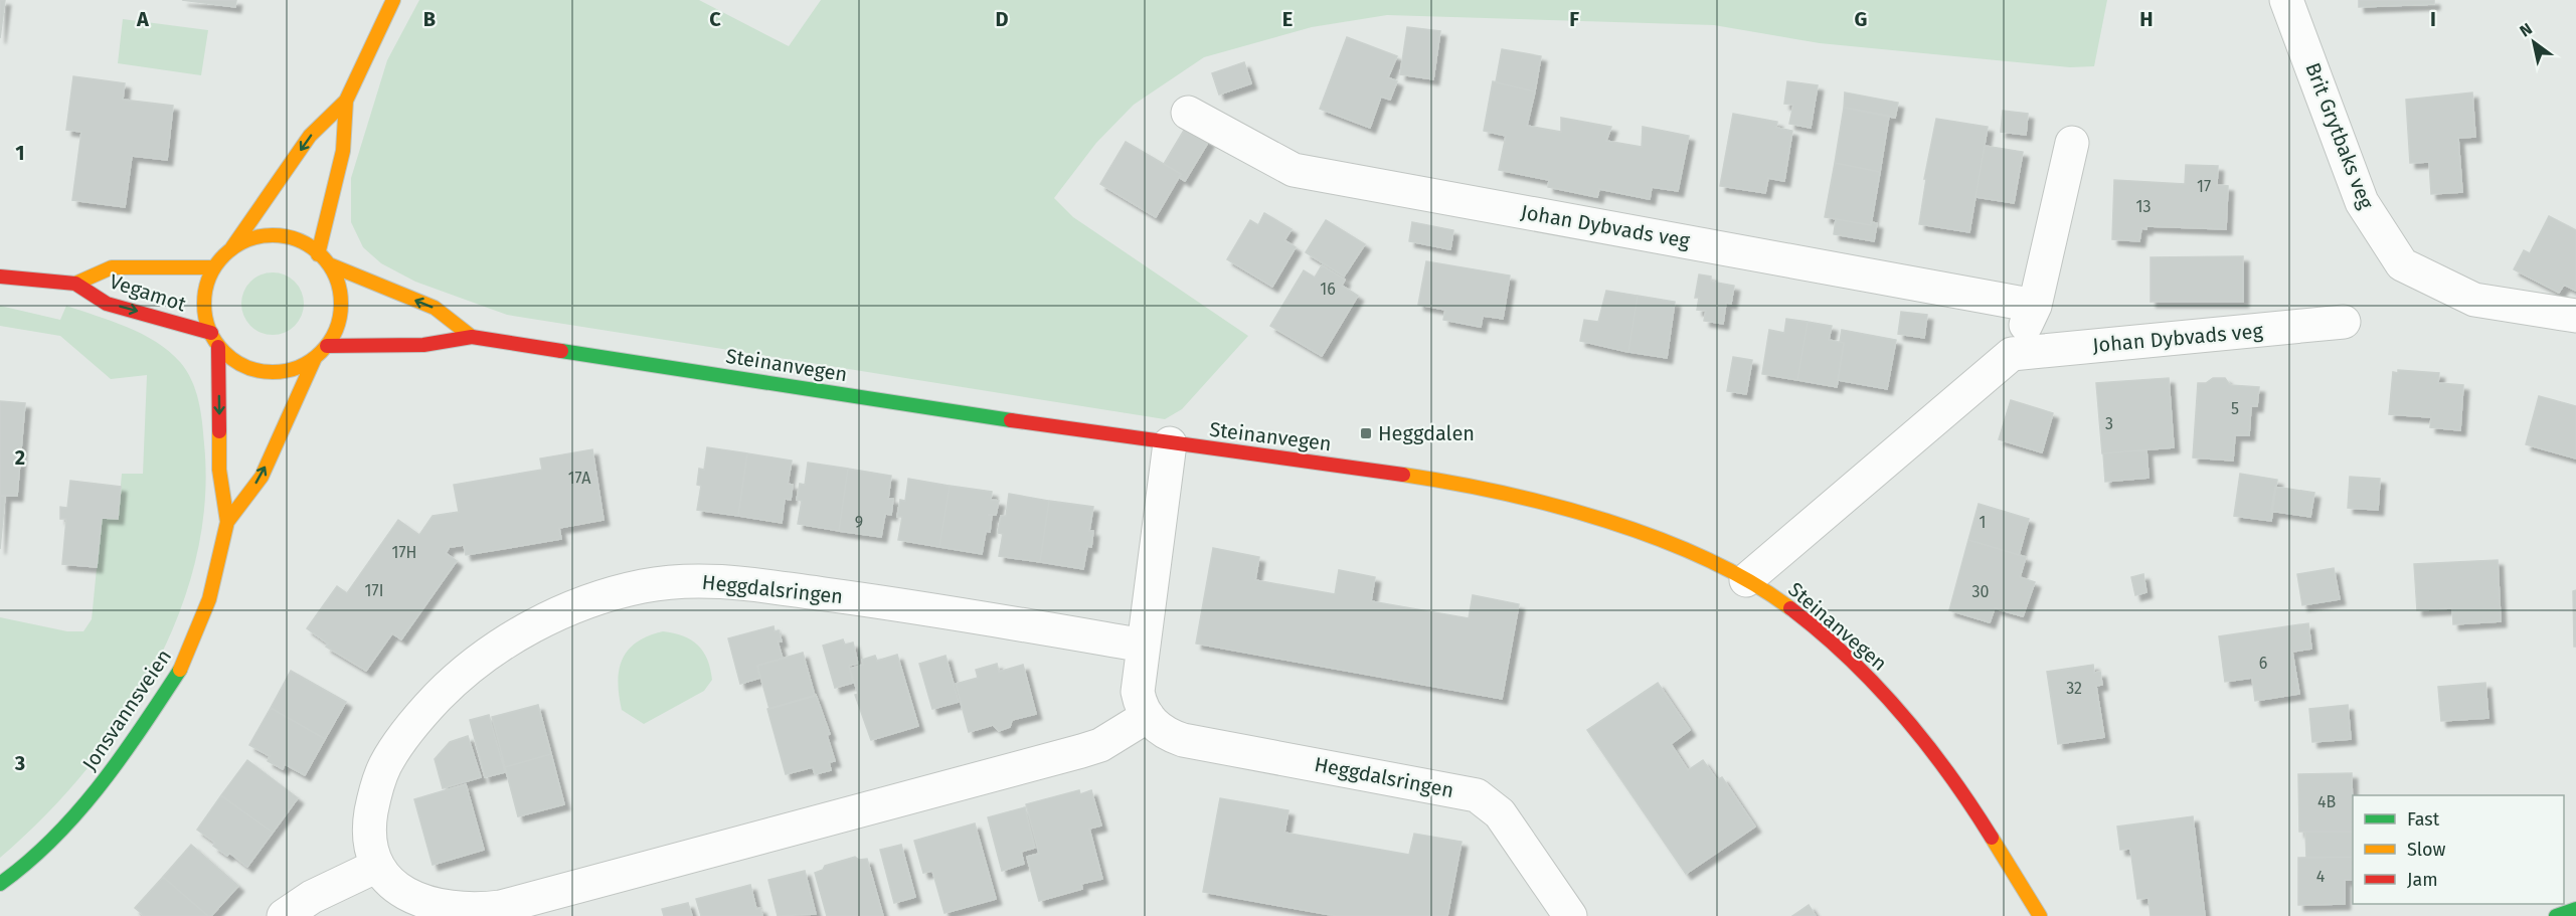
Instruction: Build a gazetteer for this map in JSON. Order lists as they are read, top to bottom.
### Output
{
  "streets": {
    "main road": ["Vegamot", "Steinanvegen", "Jonsvannsveien"],
    "street": ["Brit Grytbaks veg", "Johan Dybvads veg", "Heggdalsringen"]
  },
  "crossings": [
    ["Vegamot", "Steinanvegen"],
    ["Vegamot", "Jonsvannsveien"],
    ["Steinanvegen", "Jonsvannsveien"]
  ],
  "one_way": ["Vegamot"],
  "places": {
    "transit": ["Heggdalen"]
  },
  "house_numbers": [
    "17",
    "13",
    "16",
    "5",
    "3",
    "17A",
    "9",
    "1",
    "17H",
    "17I",
    "30",
    "6",
    "32",
    "4B",
    "4"
  ],
  "legend": ["Fast", "Slow", "Jam"],
  "north": "top left",
  "grid": {
    "columns": [
      "A",
      "B",
      "C",
      "D",
      "E",
      "F",
      "G",
      "H",
      "I"
    ],
    "rows": ["1", "2", "3"]
  }
}
